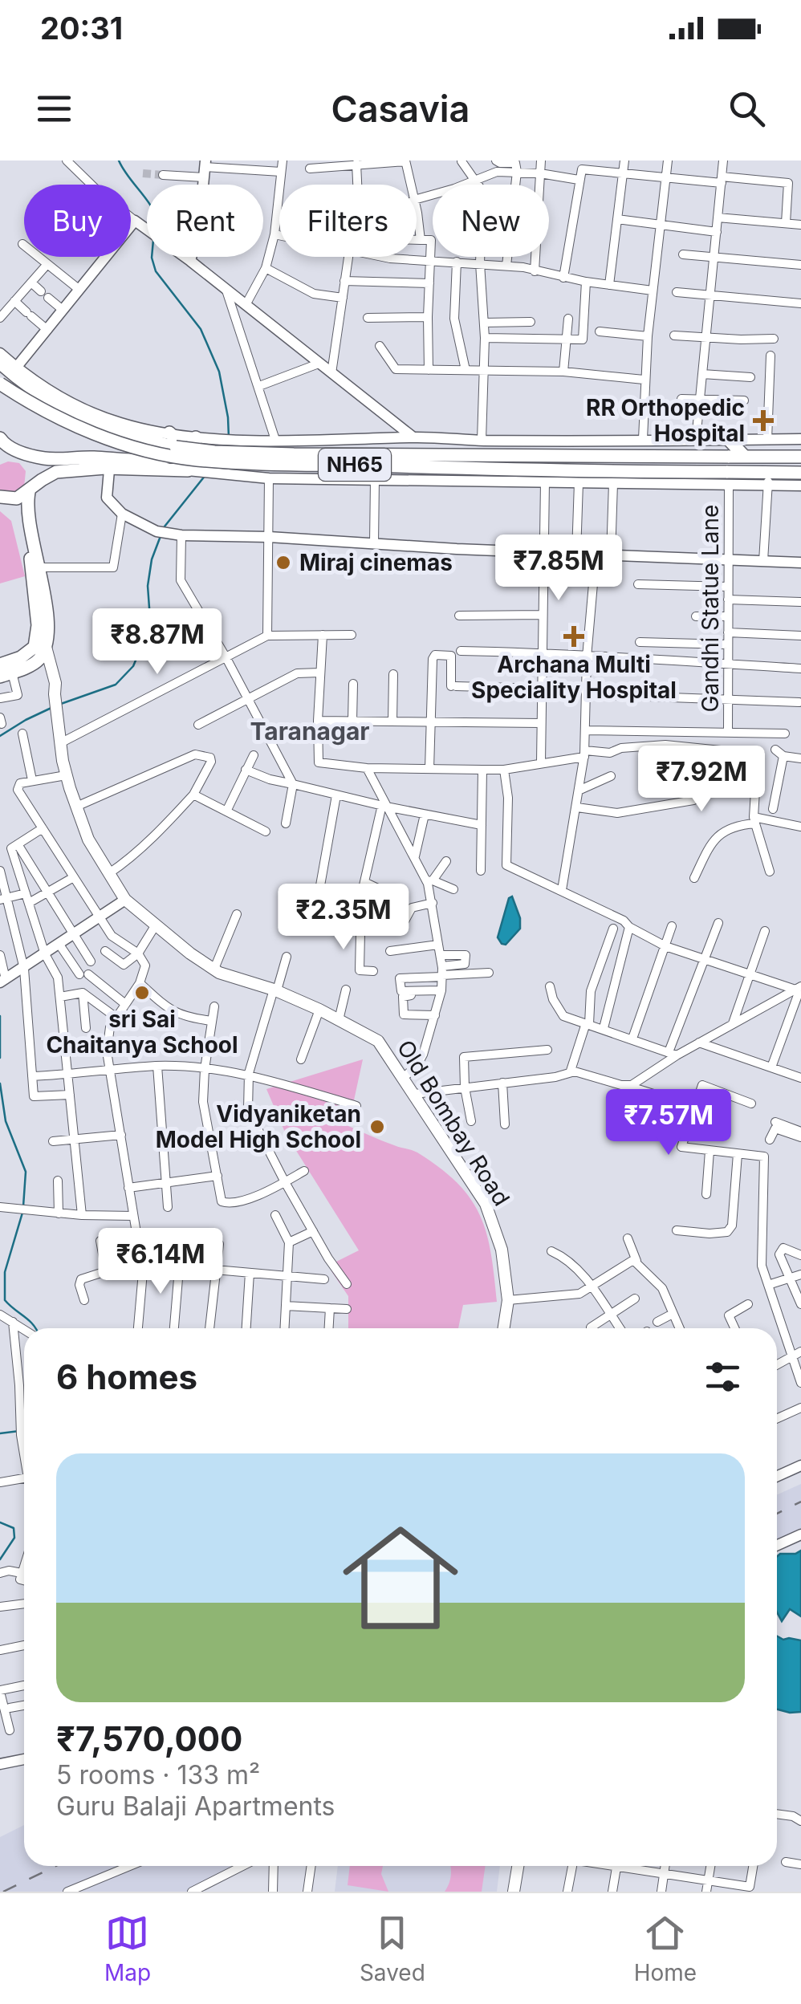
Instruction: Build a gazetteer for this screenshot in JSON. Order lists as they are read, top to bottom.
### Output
{
  "streets": {
    "main road": ["NH65", "Old Bombay Road"],
    "street": ["Gandhi Statue Lane"]
  },
  "crossings": [
    ["NH65", "Gandhi Statue Lane"]
  ],
  "districts": ["Taranagar"],
  "places": {
    "health": ["RR Orthopedic Hospital", "Archana Multi Speciality Hospital"],
    "other": ["Miraj cinemas", "sri Sai Chaitanya School", "Vidyaniketan Model High School"]
  },
  "page": {
    "status": "20:31",
    "header": "Casavia",
    "chip": [
      "Buy",
      "Rent",
      "Filters",
      "New"
    ],
    "price": [
      "₹7.85M",
      "₹8.87M",
      "₹7.92M",
      "₹2.35M",
      "₹7.57M",
      "₹6.14M"
    ],
    "heading": "6 homes",
    "list": [
      {
        "name": "₹7,570,000",
        "note": "5 rooms · 133 m² · Guru Balaji Apartments"
      }
    ],
    "tabs": ["Map", "Saved", "Home"]
  }
}
